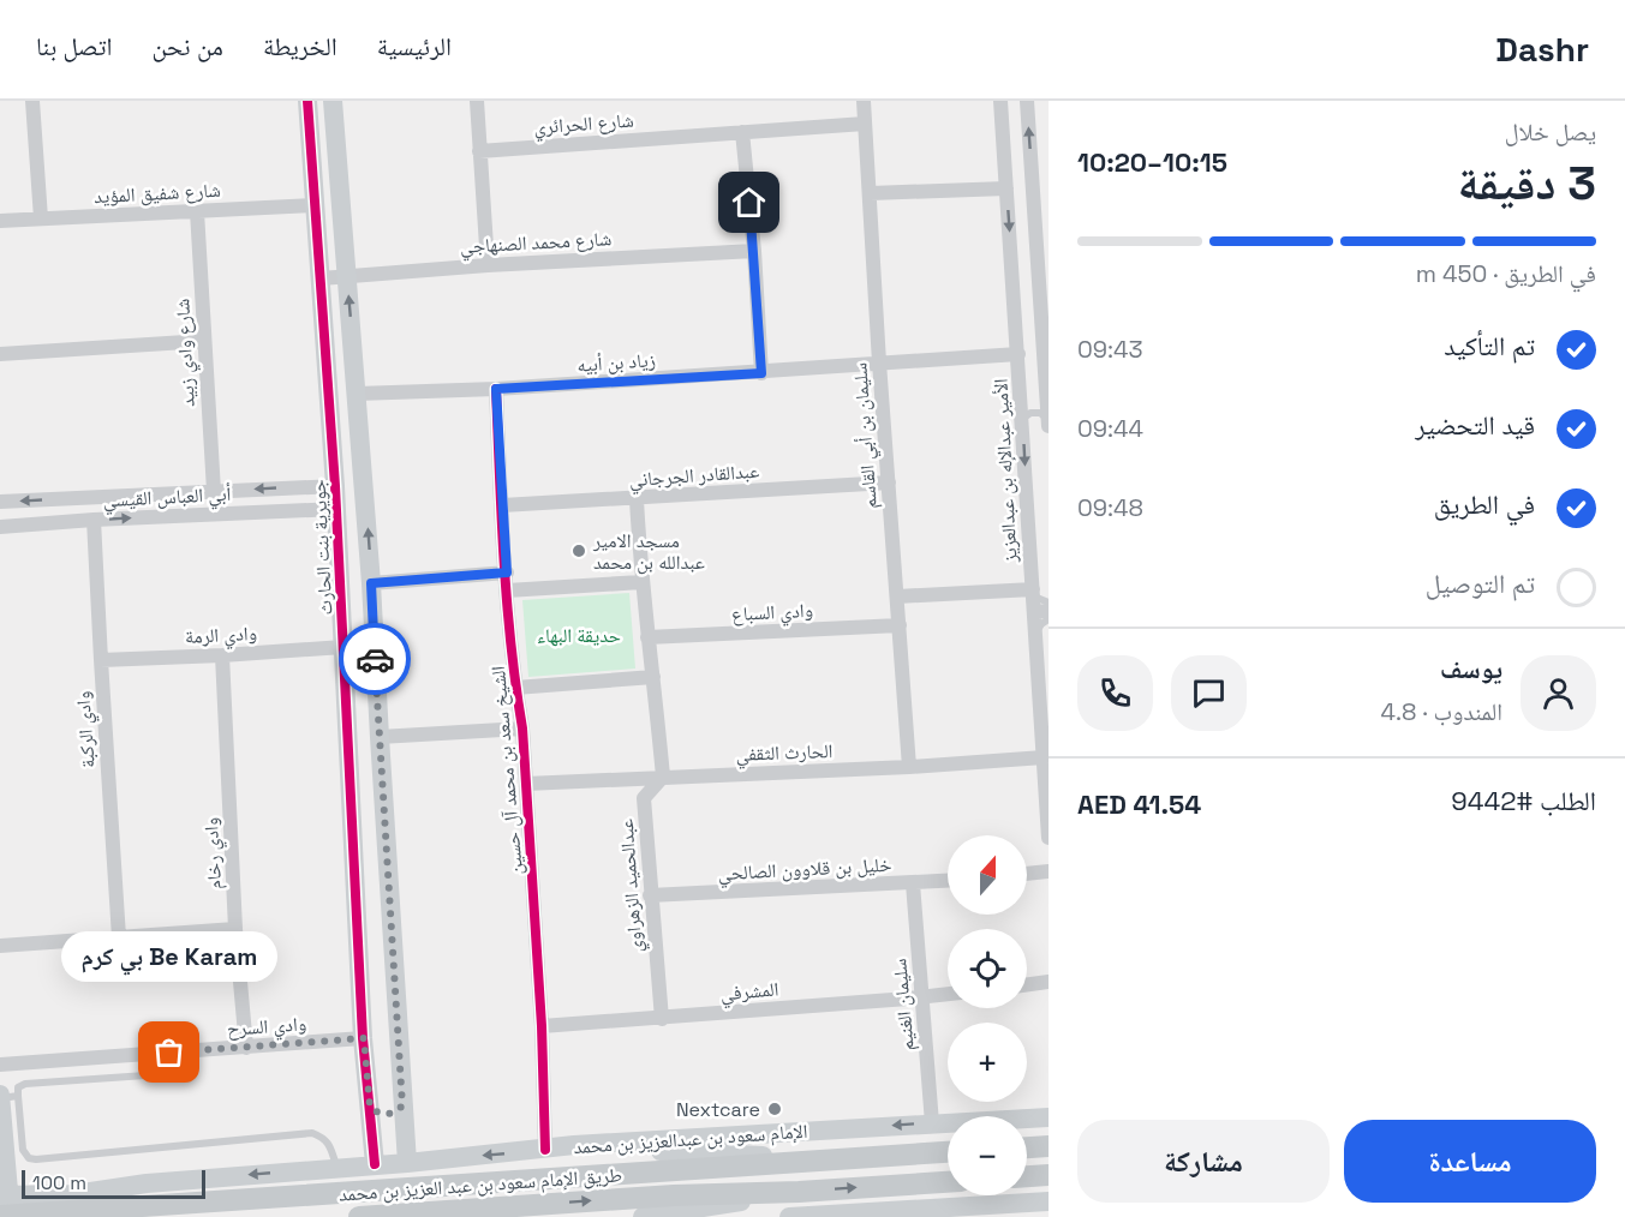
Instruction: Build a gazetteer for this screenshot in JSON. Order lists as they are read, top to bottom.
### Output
{
  "streets": {
    "main road": ["طريق الإمام سعود بن عبد العزيز بن محمد"],
    "street": [
      "شارع الحرائري",
      "شارع شفيق المؤيد",
      "شارع محمد الصنهاجي",
      "شارع وادي زبيد",
      "زياد بن أبيه",
      "سليمان بن أبي القاسم",
      "الأمير عبدالإله بن عبدالعزيز",
      "عبدالقادر الجرجاني",
      "أبي العباس القيسي",
      "جويرية بنت الحارث",
      "وادي السباع",
      "وادي الرمة",
      "وادي الركبة",
      "الحارث الثقفي",
      "الشيخ سعد بن محمد آل حسين",
      "وادي رخام",
      "خليل بن قلاوون الصالحي",
      "عبدالحميد الزهراوي",
      "المشرفي",
      "سليمان الغنيم",
      "وادي السرح",
      "الإمام سعود بن عبدالعزيز بن محمد"
    ]
  },
  "crossings": [
    ["شارع الحرائري", "سليمان بن أبي القاسم"],
    ["شارع شفيق المؤيد", "شارع وادي زبيد"],
    ["شارع شفيق المؤيد", "جويرية بنت الحارث"],
    ["شارع محمد الصنهاجي", "جويرية بنت الحارث"],
    ["شارع وادي زبيد", "أبي العباس القيسي"],
    ["زياد بن أبيه", "سليمان بن أبي القاسم"],
    ["زياد بن أبيه", "الأمير عبدالإله بن عبدالعزيز"],
    ["زياد بن أبيه", "الشيخ سعد بن محمد آل حسين"],
    ["سليمان بن أبي القاسم", "عبدالقادر الجرجاني"],
    ["سليمان بن أبي القاسم", "وادي السباع"],
    ["سليمان بن أبي القاسم", "الحارث الثقفي"],
    ["الأمير عبدالإله بن عبدالعزيز", "الحارث الثقفي"],
    ["عبدالقادر الجرجاني", "الشيخ سعد بن محمد آل حسين"],
    ["أبي العباس القيسي", "جويرية بنت الحارث"],
    ["أبي العباس القيسي", "وادي الركبة"],
    ["جويرية بنت الحارث", "وادي الرمة"],
    ["جويرية بنت الحارث", "وادي السرح"],
    ["جويرية بنت الحارث", "الإمام سعود بن عبدالعزيز بن محمد"],
    ["وادي الرمة", "وادي الركبة"],
    ["وادي الرمة", "وادي رخام"],
    ["الحارث الثقفي", "الشيخ سعد بن محمد آل حسين"],
    ["الحارث الثقفي", "عبدالحميد الزهراوي"],
    ["الشيخ سعد بن محمد آل حسين", "المشرفي"],
    ["الشيخ سعد بن محمد آل حسين", "الإمام سعود بن عبدالعزيز بن محمد"],
    ["وادي رخام", "وادي السرح"],
    ["خليل بن قلاوون الصالحي", "عبدالحميد الزهراوي"],
    ["خليل بن قلاوون الصالحي", "سليمان الغنيم"],
    ["عبدالحميد الزهراوي", "المشرفي"],
    ["المشرفي", "سليمان الغنيم"],
    ["سليمان الغنيم", "الإمام سعود بن عبدالعزيز بن محمد"]
  ],
  "parks": ["حديقة البهاء"],
  "places": ["مسجد الامير عبدالله بن محمد", "Be Karam بي كرم", "Nextcare"],
  "scale_bar": "100 m",
  "north": "top",
  "page": {
    "header": "Dashr",
    "nav": [
      "الرئيسية",
      "الخريطة",
      "من نحن",
      "اتصل بنا"
    ],
    "heading": ["3 دقيقة", "يصل خلال", "10:15–10:20"],
    "panel": [
      "يوسف",
      "المندوب · 4.8",
      "الطلب #9442",
      "AED 41.54"
    ],
    "bar": "في الطريق · 450 m",
    "list": [
      ["تم التأكيد", "09:43"],
      ["قيد التحضير", "09:44"],
      ["في الطريق", "09:48"],
      "تم التوصيل"
    ],
    "map_buttons": ["+", "−"],
    "bubble": "Be Karam بي كرم",
    "buttons": ["مساعدة", "مشاركة"],
    "scale": "100 m"
  }
}
